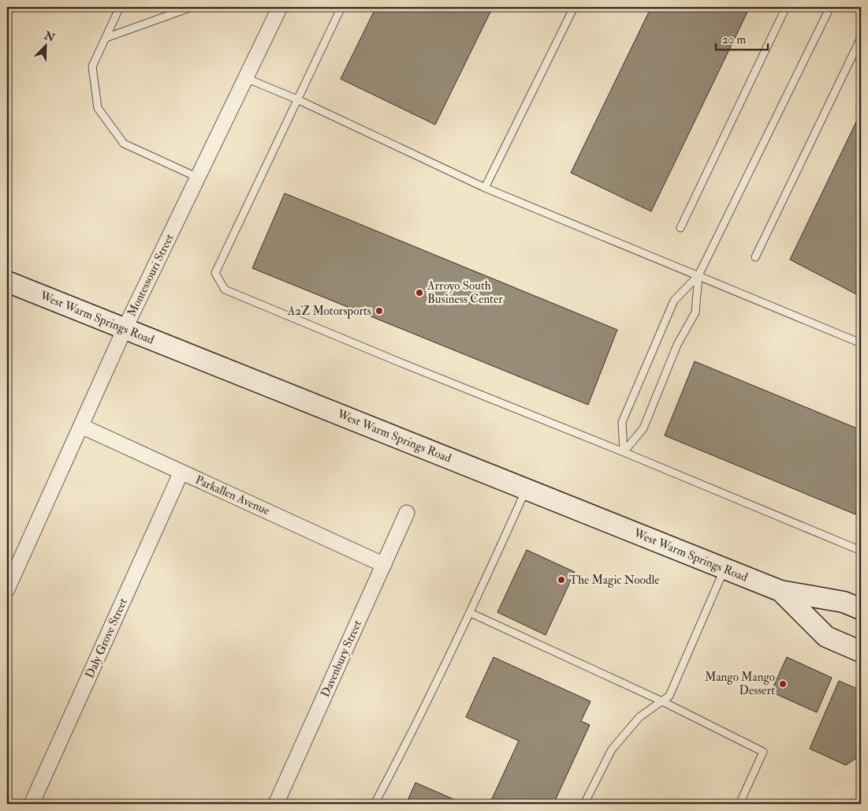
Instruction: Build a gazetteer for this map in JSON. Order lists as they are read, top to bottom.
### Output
{
  "streets": {
    "main road": ["West Warm Springs Road"],
    "street": [
      "Montessouri Street",
      "Parkallen Avenue",
      "Daly Grove Street",
      "Davenbury Street"
    ]
  },
  "crossings": [
    ["Montessouri Street", "West Warm Springs Road"],
    ["Montessouri Street", "Parkallen Avenue"],
    ["Parkallen Avenue", "Daly Grove Street"],
    ["Parkallen Avenue", "Davenbury Street"]
  ],
  "places": [
    "Arroyo South Business Center",
    "A2Z Motorsports",
    "The Magic Noodle",
    "Mango Mango Dessert"
  ],
  "scale_bar": "20 m",
  "north": "top right"
}
